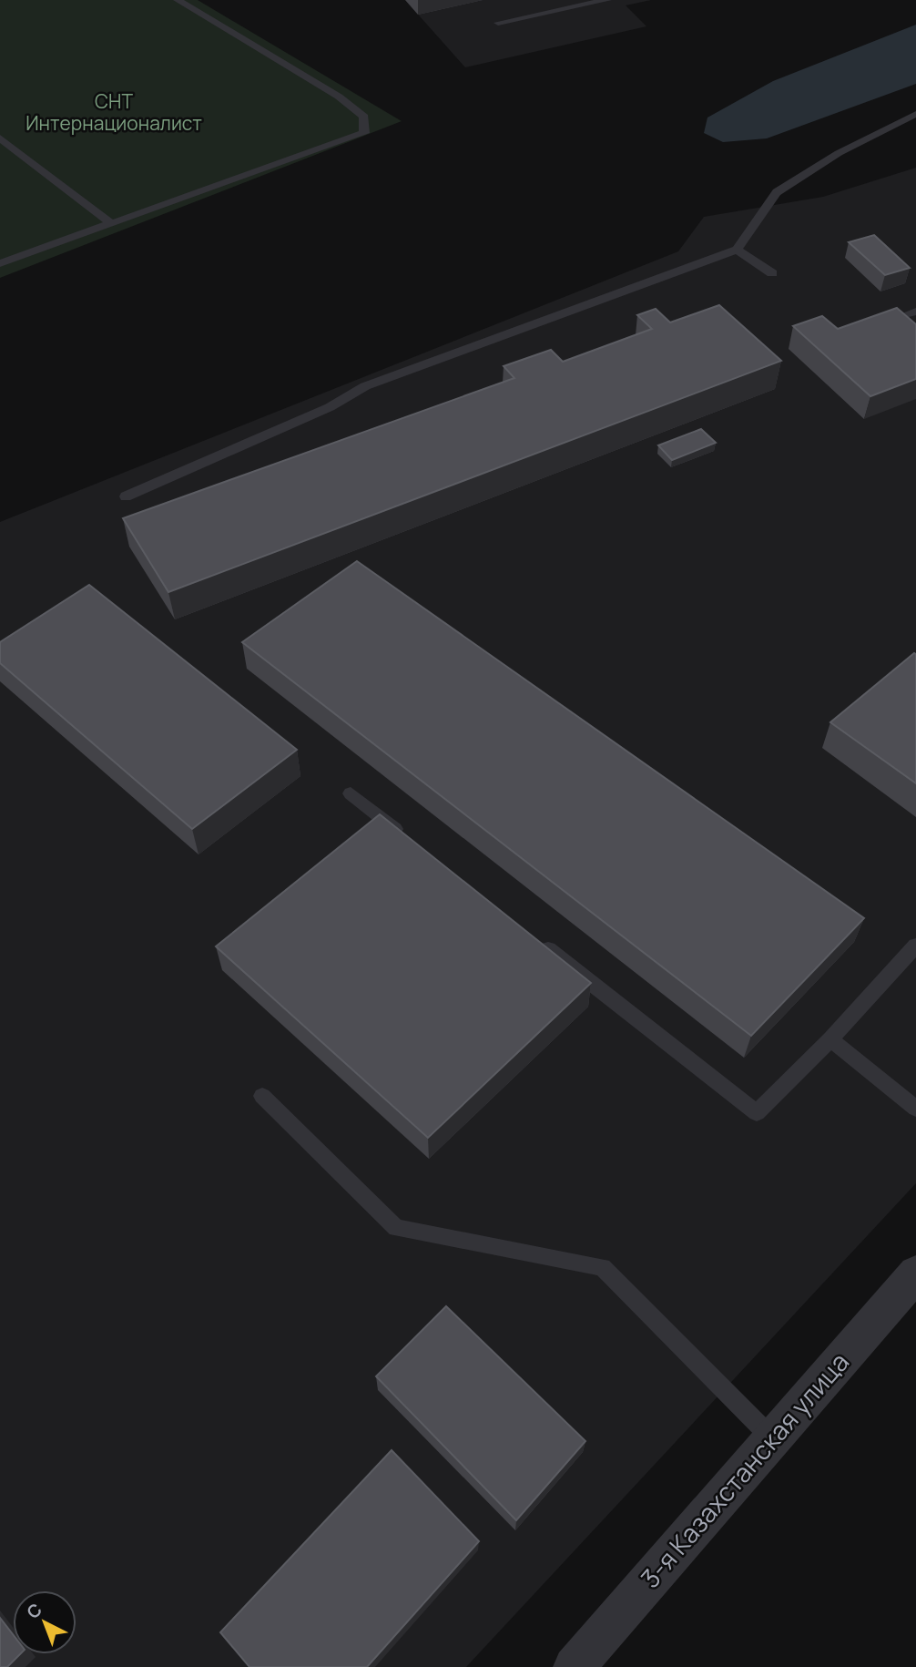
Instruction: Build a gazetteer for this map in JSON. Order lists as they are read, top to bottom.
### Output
{
  "streets": {
    "street": ["3-я Казахстанская улица"]
  },
  "parks": ["СНТ Интернационалист"],
  "north": "top left"
}
